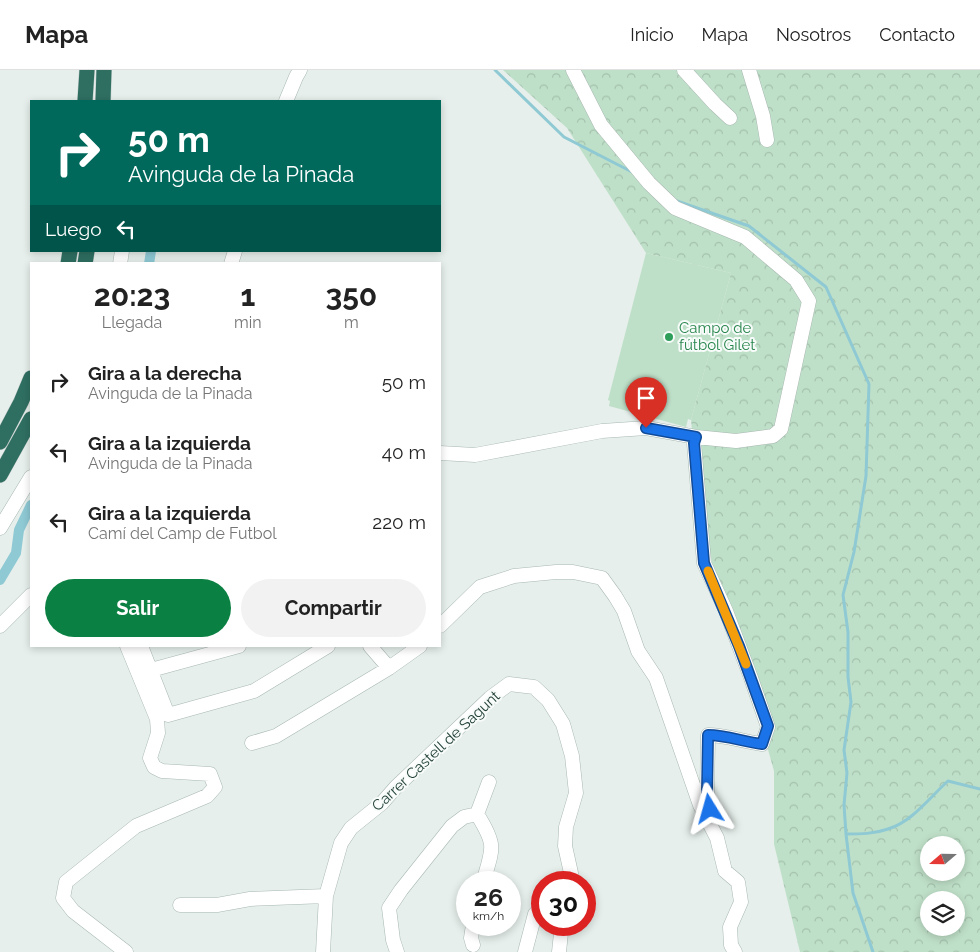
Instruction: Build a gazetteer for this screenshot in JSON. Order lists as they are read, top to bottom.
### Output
{
  "streets": {
    "street": ["Carrer Castell de Sagunt"]
  },
  "places": ["Campo de fútbol Gilet"],
  "north": "left",
  "page": {
    "header": "Mapa",
    "nav": [
      "Inicio",
      "Mapa",
      "Nosotros",
      "Contacto"
    ],
    "turn": ["50 m", "Avinguda de la Pinada"],
    "then": "Luego",
    "eta": [
      "20:23",
      "Llegada",
      "1",
      "min",
      "350",
      "m"
    ],
    "list": [
      {
        "name": "Gira a la derecha",
        "note": "Avinguda de la Pinada",
        "value": "50 m"
      },
      {
        "name": "Gira a la izquierda",
        "note": "Avinguda de la Pinada",
        "value": "40 m"
      },
      {
        "name": "Gira a la izquierda",
        "note": "Camí del Camp de Futbol",
        "value": "220 m"
      }
    ],
    "buttons": ["Salir", "Compartir"],
    "speed": "26 km/h",
    "limit": "30"
  }
}
